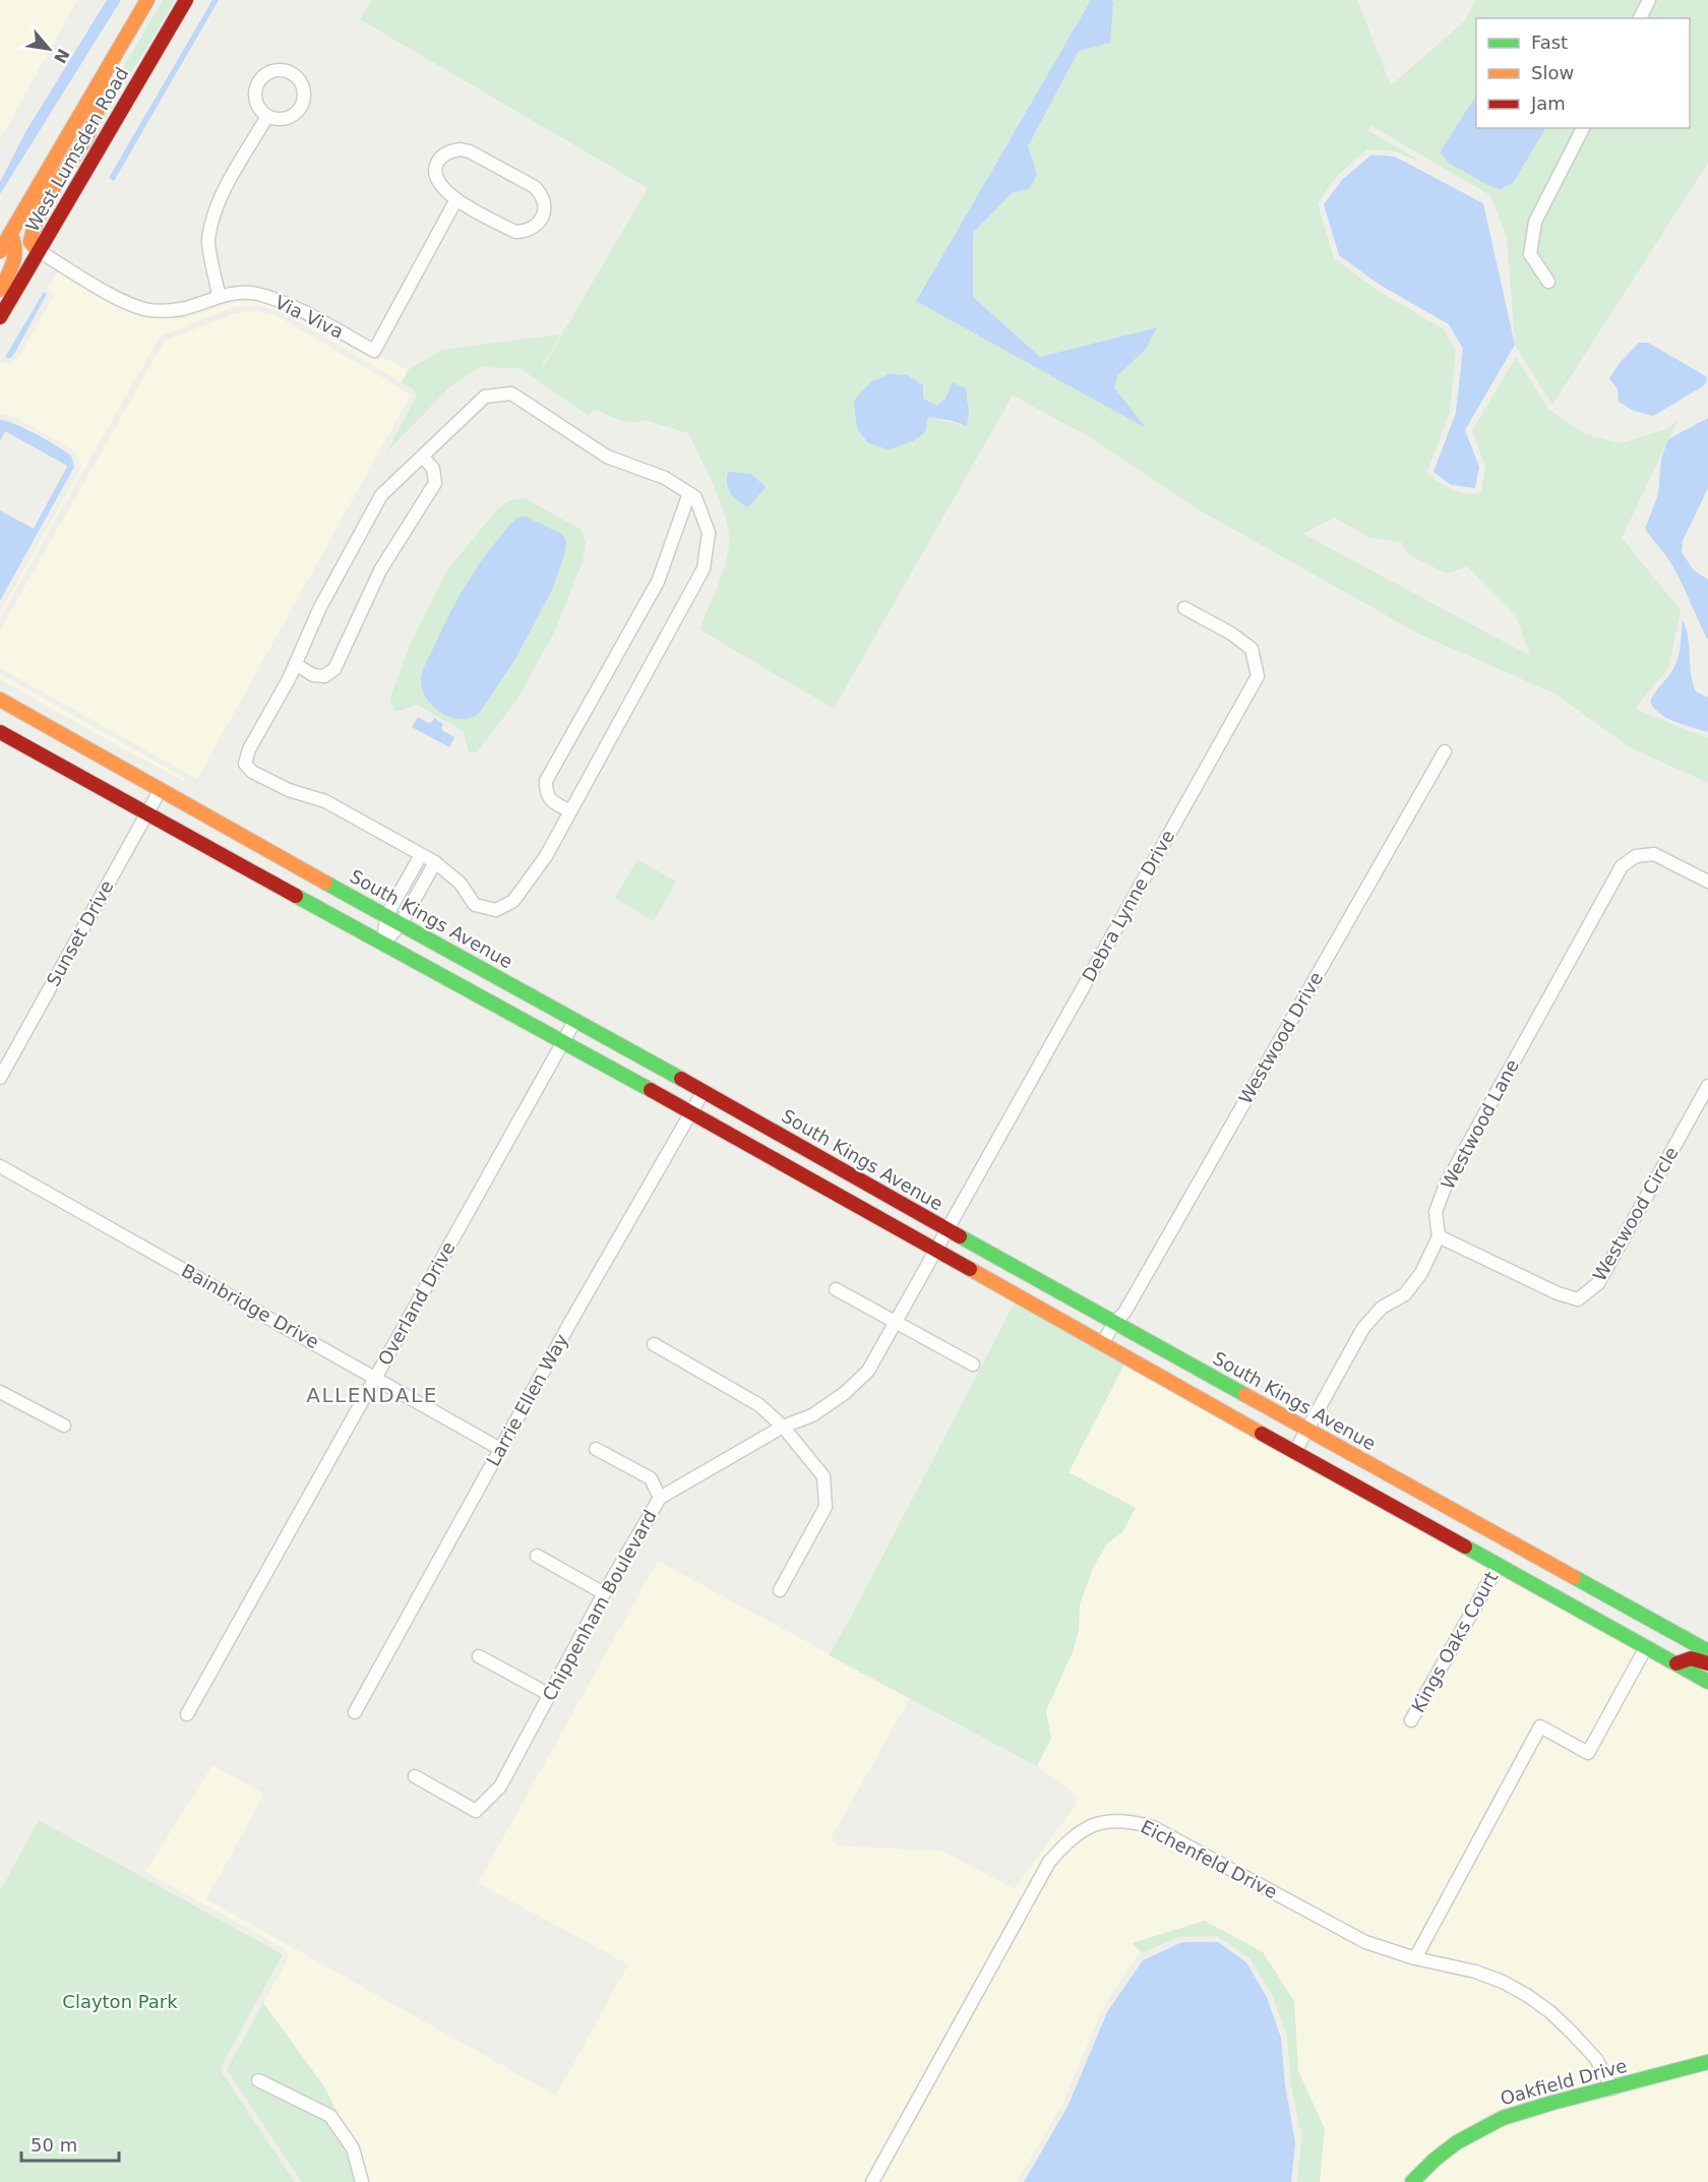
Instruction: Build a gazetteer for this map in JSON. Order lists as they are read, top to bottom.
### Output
{
  "streets": {
    "main road": ["West Lumsden Road", "South Kings Avenue", "Oakfield Drive"],
    "street": [
      "Via Viva",
      "Debra Lynne Drive",
      "Sunset Drive",
      "Westwood Drive",
      "Westwood Lane",
      "Westwood Circle",
      "Overland Drive",
      "Bainbridge Drive",
      "Larrie Ellen Way",
      "Chippenham Boulevard",
      "Kings Oaks Court",
      "Eichenfeld Drive"
    ]
  },
  "crossings": [
    ["West Lumsden Road", "Via Viva"],
    ["Debra Lynne Drive", "South Kings Avenue"],
    ["Debra Lynne Drive", "Chippenham Boulevard"],
    ["South Kings Avenue", "Sunset Drive"],
    ["South Kings Avenue", "Westwood Drive"],
    ["South Kings Avenue", "Westwood Lane"],
    ["South Kings Avenue", "Overland Drive"],
    ["South Kings Avenue", "Larrie Ellen Way"],
    ["South Kings Avenue", "Chippenham Boulevard"],
    ["Westwood Lane", "Westwood Circle"],
    ["Overland Drive", "Bainbridge Drive"],
    ["Bainbridge Drive", "Larrie Ellen Way"],
    ["Eichenfeld Drive", "Oakfield Drive"]
  ],
  "districts": ["ALLENDALE"],
  "parks": ["Clayton Park"],
  "legend": ["Fast", "Slow", "Jam"],
  "scale_bar": "50 m",
  "north": "bottom right"
}
